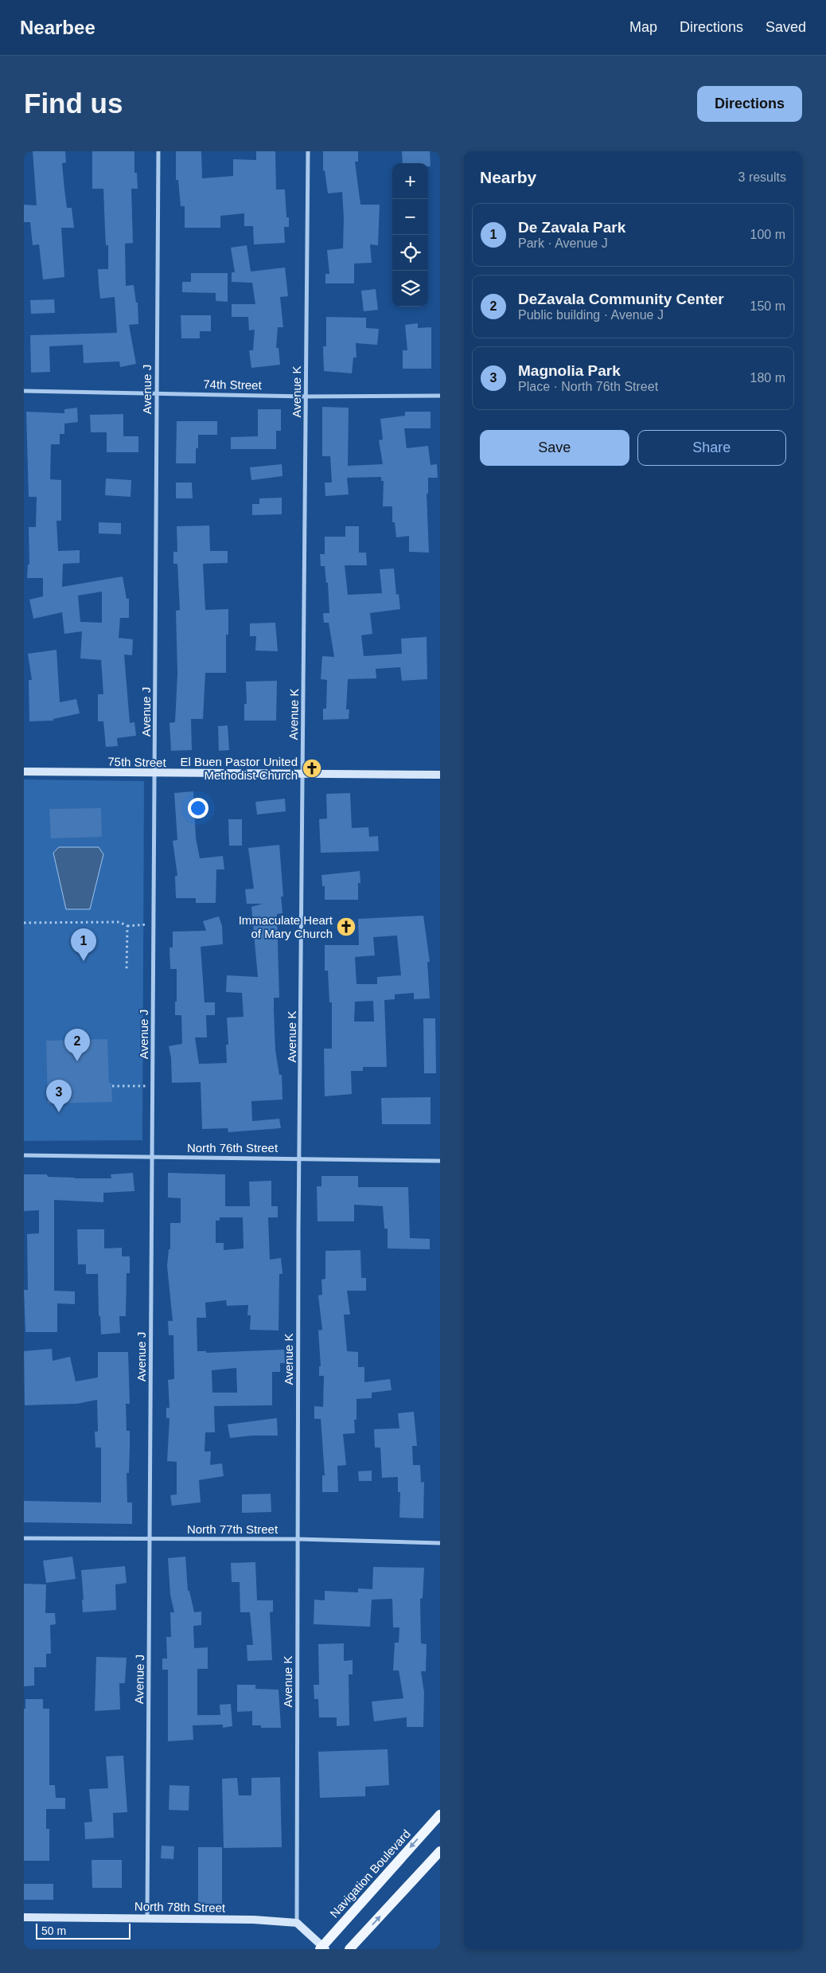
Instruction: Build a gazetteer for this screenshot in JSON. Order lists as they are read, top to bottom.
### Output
{
  "streets": {
    "main road": ["75th Street", "Navigation Boulevard", "North 78th Street"],
    "street": [
      "74th Street",
      "Avenue J",
      "Avenue K",
      "North 76th Street",
      "North 77th Street"
    ]
  },
  "crossings": [
    ["74th Street", "Avenue J"],
    ["74th Street", "Avenue K"],
    ["Avenue J", "75th Street"],
    ["Avenue J", "North 76th Street"],
    ["Avenue J", "North 77th Street"],
    ["Avenue J", "North 78th Street"],
    ["Avenue K", "75th Street"],
    ["Avenue K", "North 76th Street"],
    ["Avenue K", "North 77th Street"],
    ["Avenue K", "North 78th Street"]
  ],
  "places": {
    "church": ["El Buen Pastor United Methodist Church", "Immaculate Heart of Mary Church"]
  },
  "scale_bar": "50 m",
  "page": {
    "header": "Nearbee",
    "nav": ["Map", "Directions", "Saved"],
    "buttons": [
      "Directions",
      ["Save", "Share"]
    ],
    "title": "Find us",
    "heading": ["Nearby", "3 results"],
    "map_buttons": ["+", "−"],
    "list": [
      {
        "mark": "1",
        "name": "De Zavala Park",
        "note": "Park · Avenue J",
        "value": "100 m"
      },
      {
        "mark": "2",
        "name": "DeZavala Community Center",
        "note": "Public building · Avenue J",
        "value": "150 m"
      },
      {
        "mark": "3",
        "name": "Magnolia Park",
        "note": "Place · North 76th Street",
        "value": "180 m"
      }
    ],
    "pins": ["1", "2", "3"],
    "scale": "50 m"
  }
}
